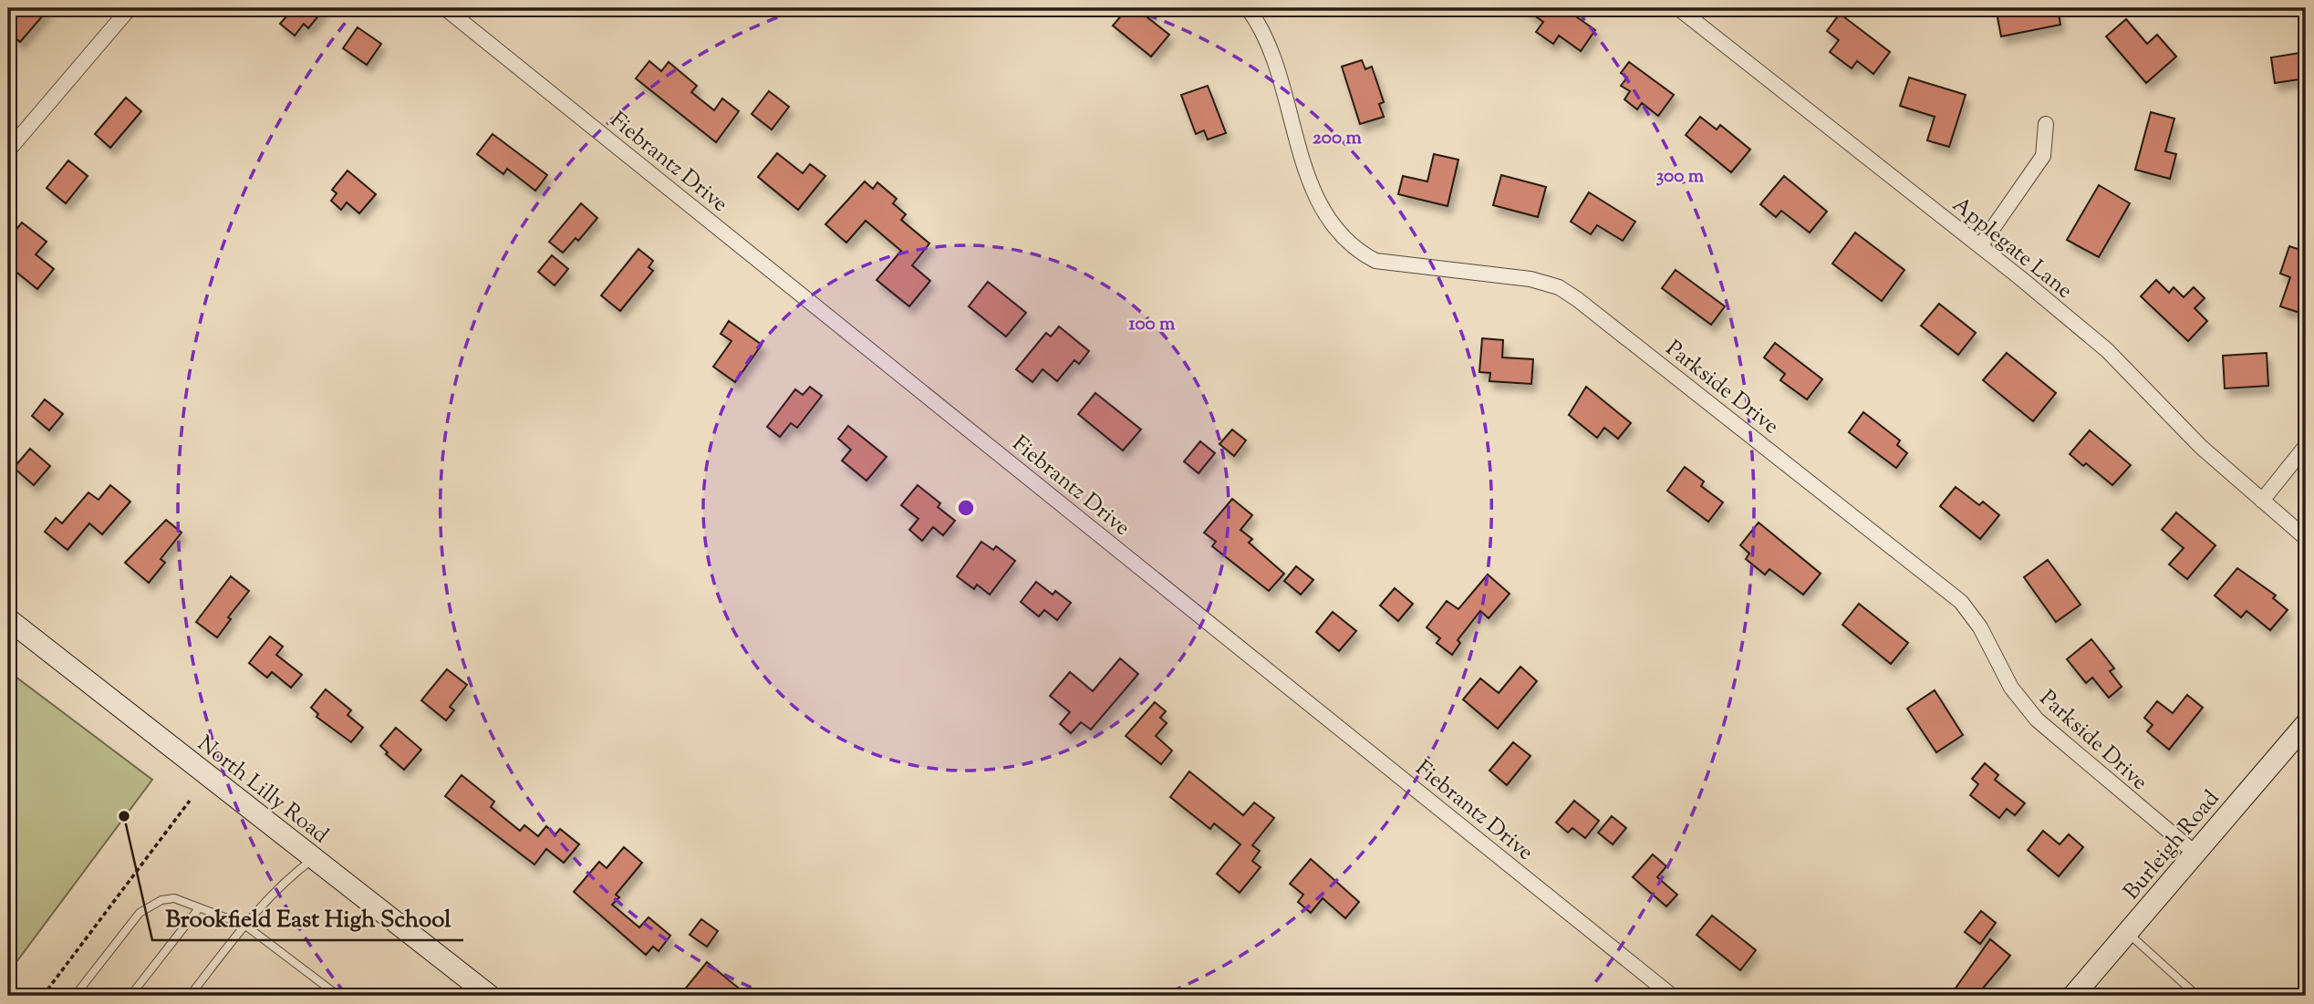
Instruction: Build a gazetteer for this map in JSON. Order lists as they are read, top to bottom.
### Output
{
  "streets": {
    "street": [
      "Fiebrantz Drive",
      "Applegate Lane",
      "Parkside Drive",
      "North Lilly Road",
      "Burleigh Road"
    ]
  },
  "crossings": [
    ["Parkside Drive", "Burleigh Road"]
  ],
  "places": ["Brookfield East High School"],
  "rings": ["200 m", "300 m", "100 m"]
}
